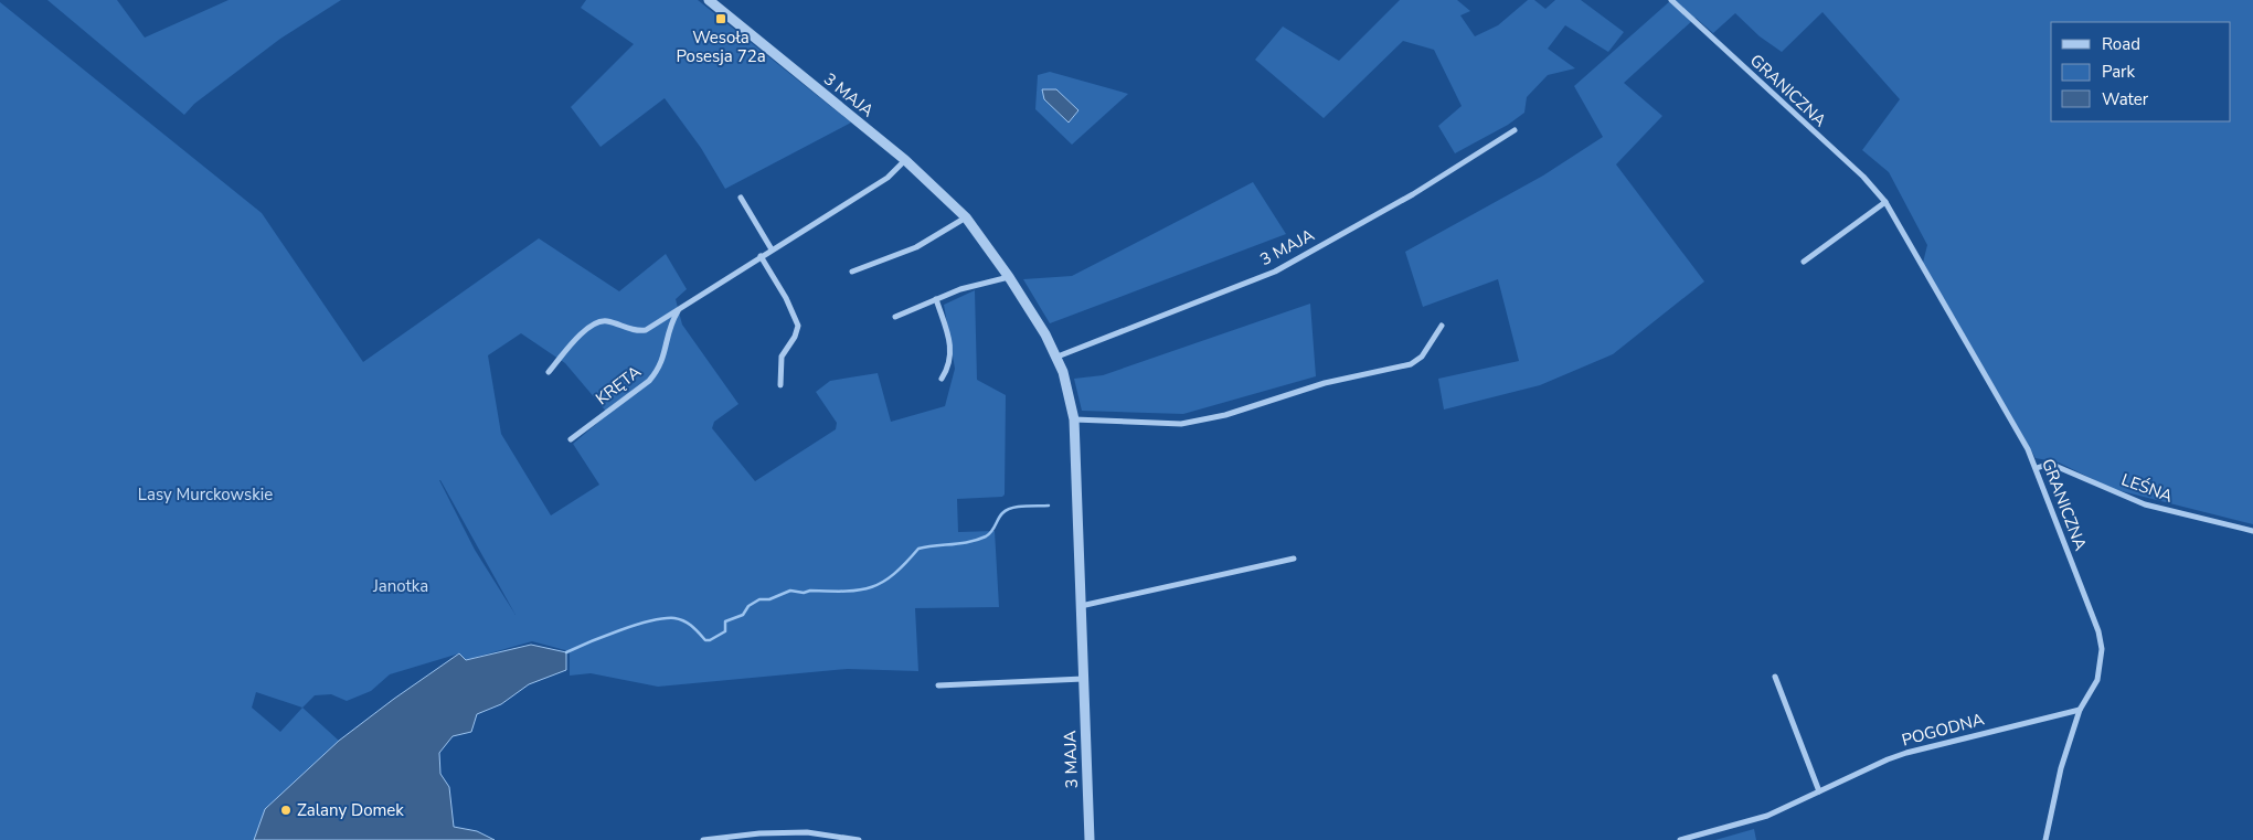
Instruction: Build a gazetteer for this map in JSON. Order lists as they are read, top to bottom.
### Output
{
  "streets": {
    "street": [
      "GRANICZNA",
      "3 MAJA",
      "KRĘTA",
      "LEŚNA",
      "POGODNA"
    ]
  },
  "crossings": [
    ["GRANICZNA", "LEŚNA"],
    ["GRANICZNA", "POGODNA"]
  ],
  "parks": ["Lasy Murckowskie", "Janotka"],
  "places": {
    "transit": ["Wesoła Posesja 72a"],
    "other": ["Zalany Domek"]
  },
  "legend": ["Road", "Park", "Water"]
}
